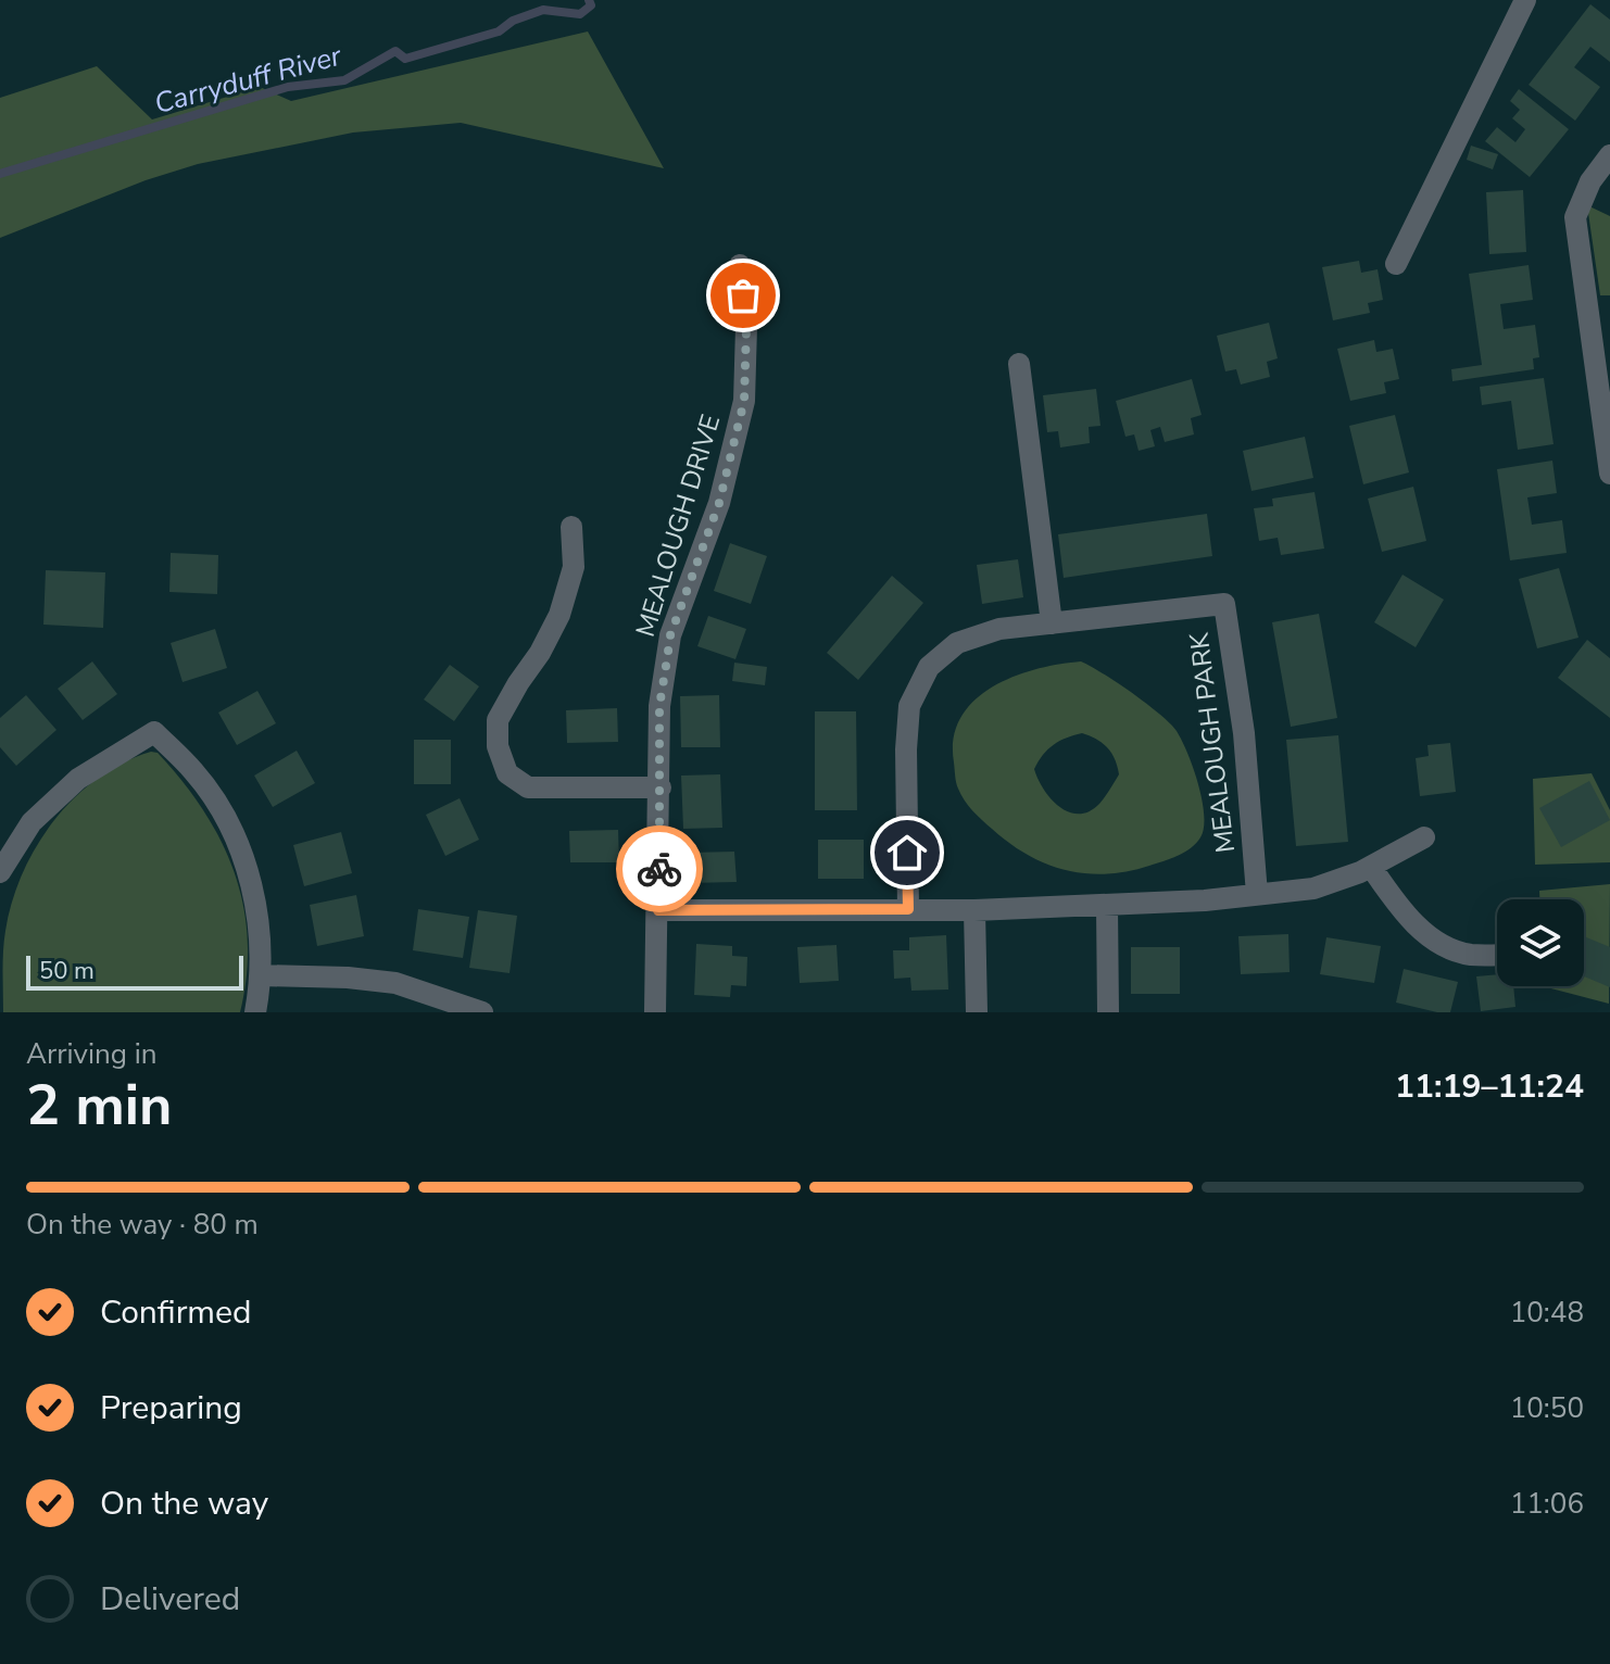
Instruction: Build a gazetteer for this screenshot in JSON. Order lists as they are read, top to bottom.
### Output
{
  "streets": {
    "street": ["MEALOUGH DRIVE", "MEALOUGH PARK"]
  },
  "water": ["Carryduff River"],
  "scale_bar": "50 m",
  "page": {
    "scale": "50 m",
    "heading": ["2 min", "Arriving in", "11:19–11:24"],
    "bar": "On the way · 80 m",
    "list": [
      ["Confirmed", "10:48"],
      ["Preparing", "10:50"],
      ["On the way", "11:06"],
      "Delivered"
    ]
  }
}
